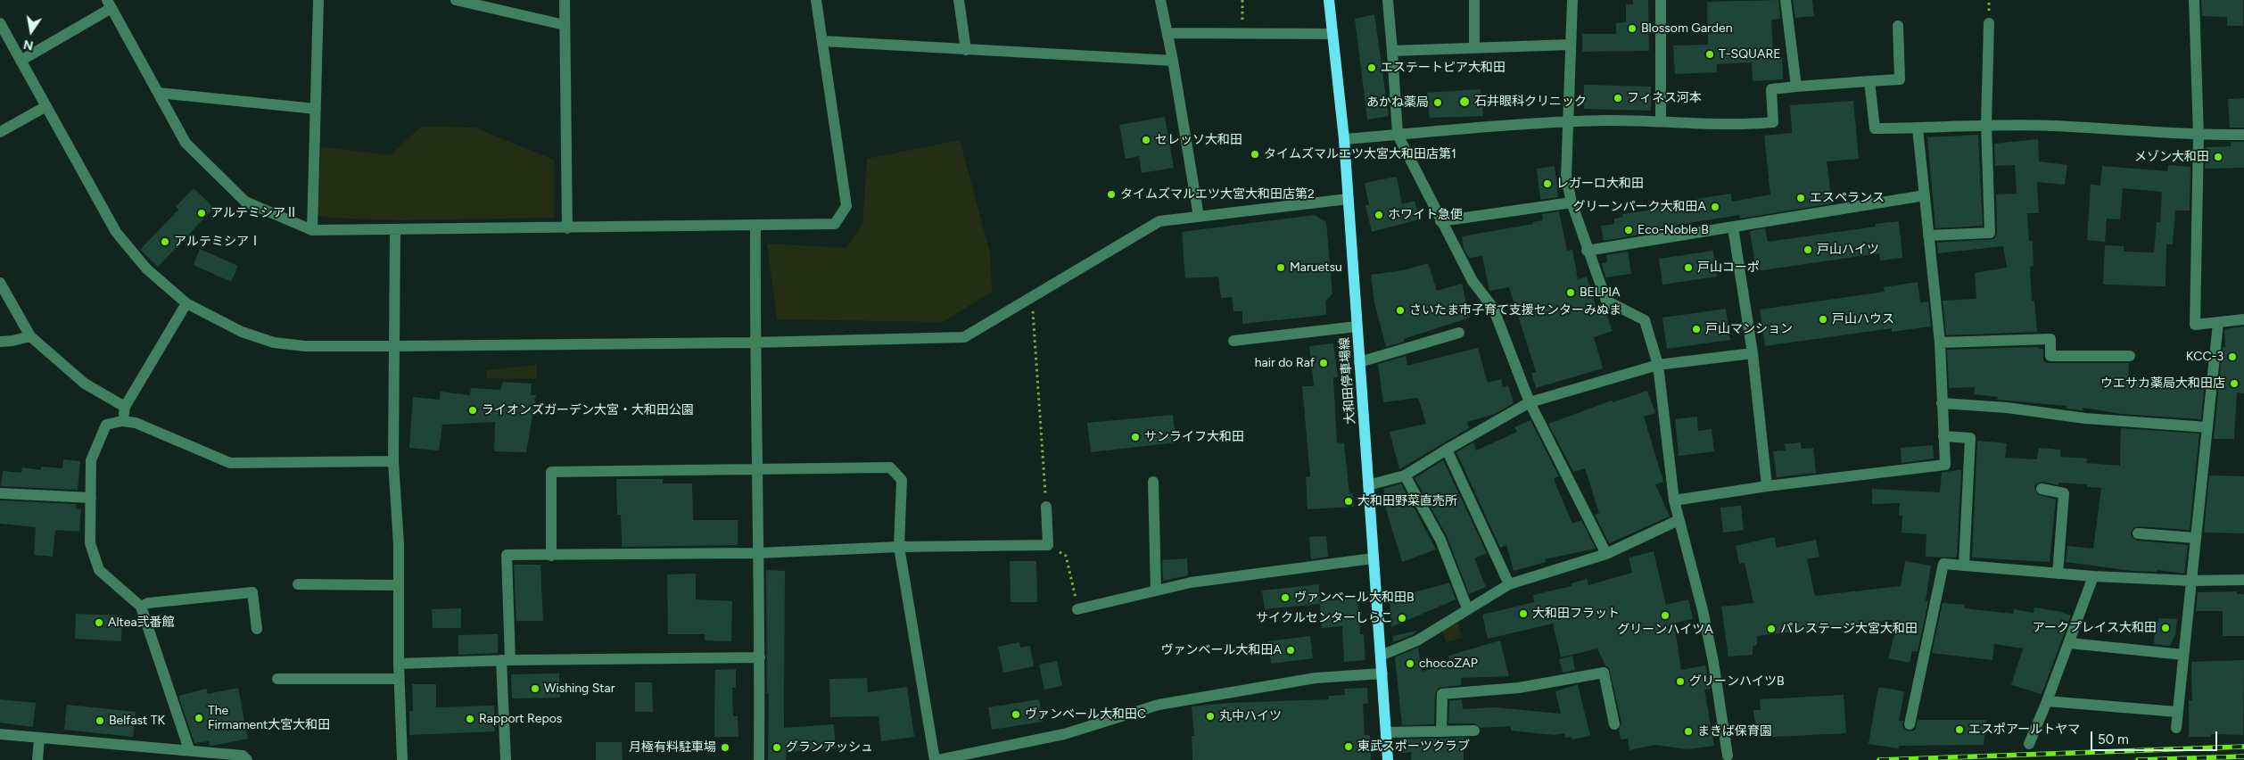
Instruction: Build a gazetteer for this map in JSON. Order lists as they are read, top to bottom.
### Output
{
  "streets": {
    "main road": ["大和田停車場線"]
  },
  "places": [
    "Blossom Garden",
    "T-SQUARE",
    "エステートピア大和田",
    "フィネス河本",
    "石井眼科クリニック",
    "あかね薬局",
    "セレッソ大和田",
    "タイムズマルエツ大宮大和田店第1",
    "メゾン大和田",
    "レガーロ大和田",
    "タイムズマルエツ大宮大和田店第2",
    "エスペランス",
    "グリーンパーク大和田A",
    "アルテミシアⅡ",
    "ホワイト急便",
    "Eco-Noble B",
    "アルテミシアⅠ",
    "戸山ハイツ",
    "Maruetsu",
    "戸山コーポ",
    "BELPIA",
    "さいたま市子育て支援センターみぬま",
    "戸山ハウス",
    "戸山マンション",
    "KCC-3",
    "hair do Raf",
    "ウエサカ薬局大和田店",
    "ライオンズガーデン大宮・大和田公園",
    "サンライフ大和田",
    "大和田野菜直売所",
    "ヴァンベール大和田B",
    "大和田フラット",
    "グリーンハイツA",
    "サイクルセンターしらこ",
    "Altea弐番館",
    "アークプレイス大和田",
    "パレステージ大宮大和田",
    "ヴァンベール大和田A",
    "chocoZAP",
    "グリーンハイツB",
    "Wishing Star",
    "ヴァンベール大和田C",
    "丸中ハイツ",
    "The Firmament大宮大和田",
    "Rapport Repos",
    "Belfast TK",
    "エスポアールトヤマ",
    "まきば保育園",
    "東武スポーツクラブ",
    "月極有料駐車場",
    "グランアッシュ"
  ],
  "scale_bar": "50 m",
  "north": "bottom"
}
